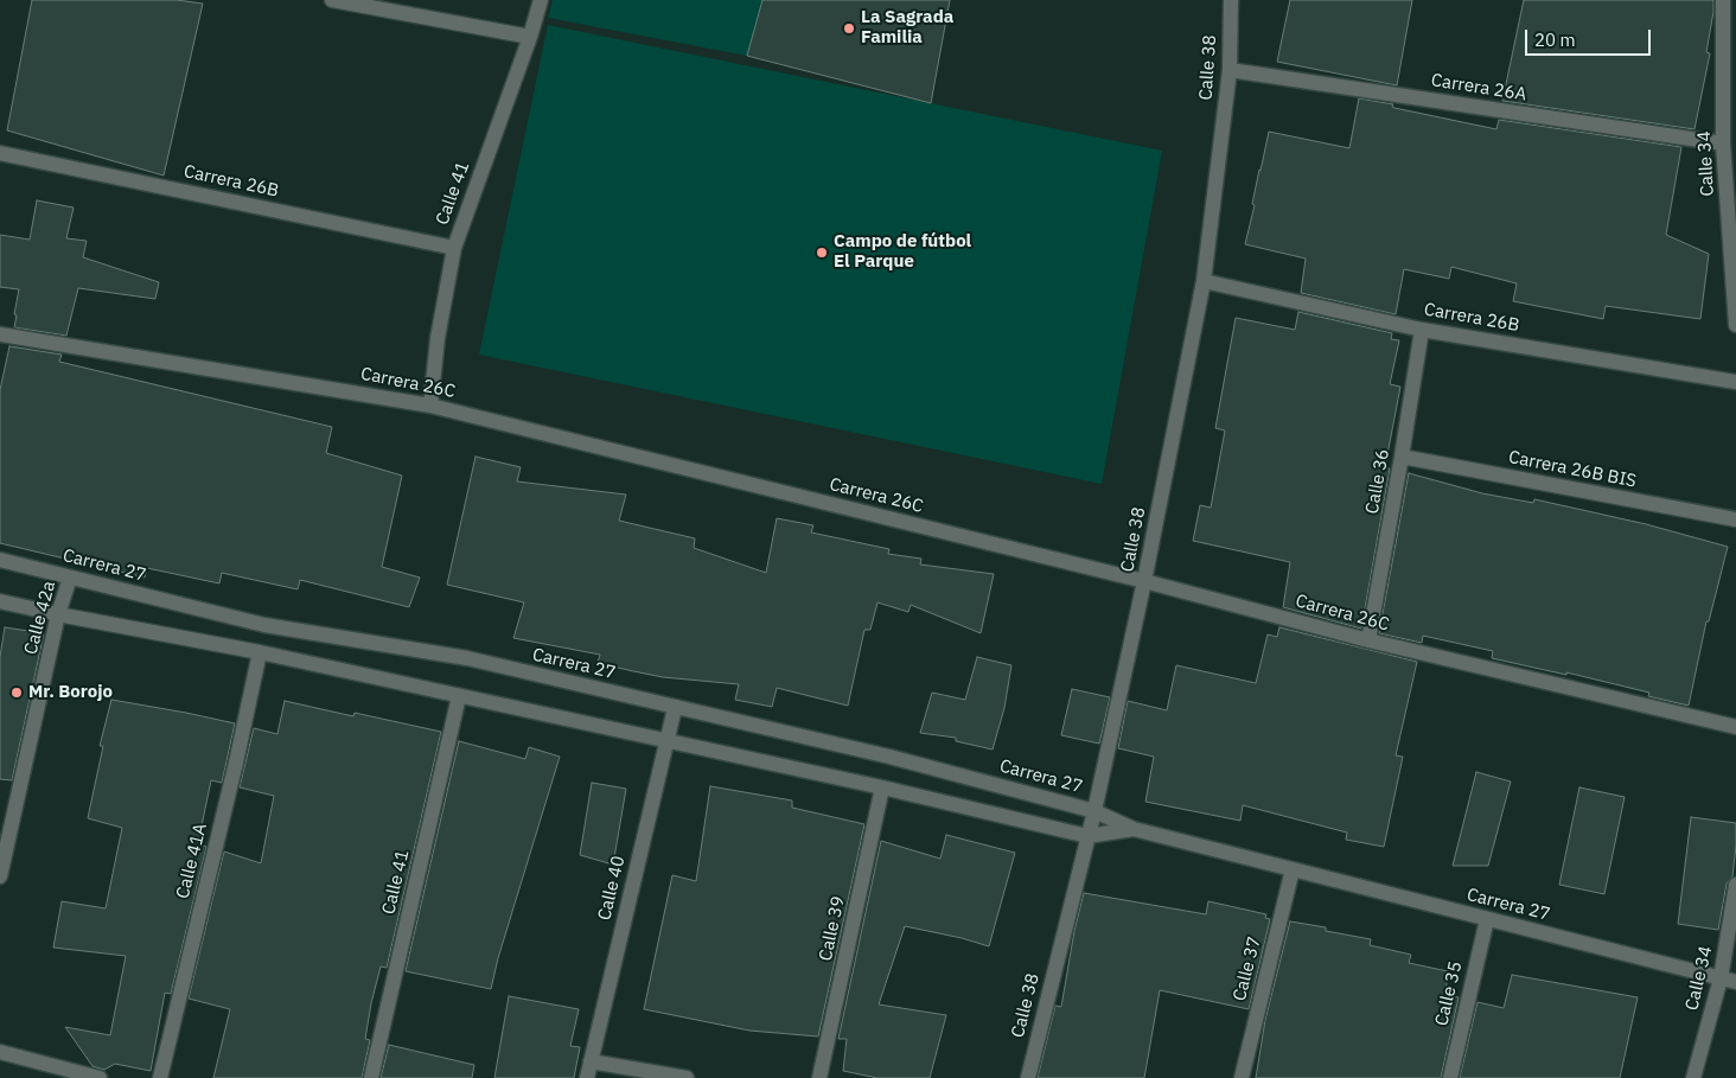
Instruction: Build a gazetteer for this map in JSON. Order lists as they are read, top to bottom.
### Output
{
  "streets": {
    "street": [
      "Calle 38",
      "Carrera 26A",
      "Calle 34",
      "Carrera 26B",
      "Calle 41",
      "Carrera 26C",
      "Carrera 26B BIS",
      "Calle 36",
      "Carrera 27",
      "Calle 42a",
      "Calle 41A",
      "Calle 40",
      "Calle 39",
      "Calle 37",
      "Calle 35"
    ]
  },
  "crossings": [
    ["Calle 38", "Carrera 26A"],
    ["Calle 38", "Carrera 26B"],
    ["Calle 38", "Carrera 26C"],
    ["Calle 38", "Carrera 27"],
    ["Carrera 26A", "Calle 34"],
    ["Calle 34", "Carrera 27"],
    ["Carrera 26B", "Calle 41"],
    ["Carrera 26B", "Calle 36"],
    ["Calle 41", "Carrera 26C"],
    ["Calle 41", "Carrera 27"],
    ["Carrera 26C", "Calle 36"],
    ["Carrera 26B BIS", "Calle 36"],
    ["Carrera 27", "Calle 42a"],
    ["Carrera 27", "Calle 41A"],
    ["Carrera 27", "Calle 40"],
    ["Carrera 27", "Calle 39"],
    ["Carrera 27", "Calle 37"],
    ["Carrera 27", "Calle 35"]
  ],
  "places": ["La Sagrada Familia", "Campo de fútbol El Parque", "Mr. Borojo"],
  "scale_bar": "20 m"
}
